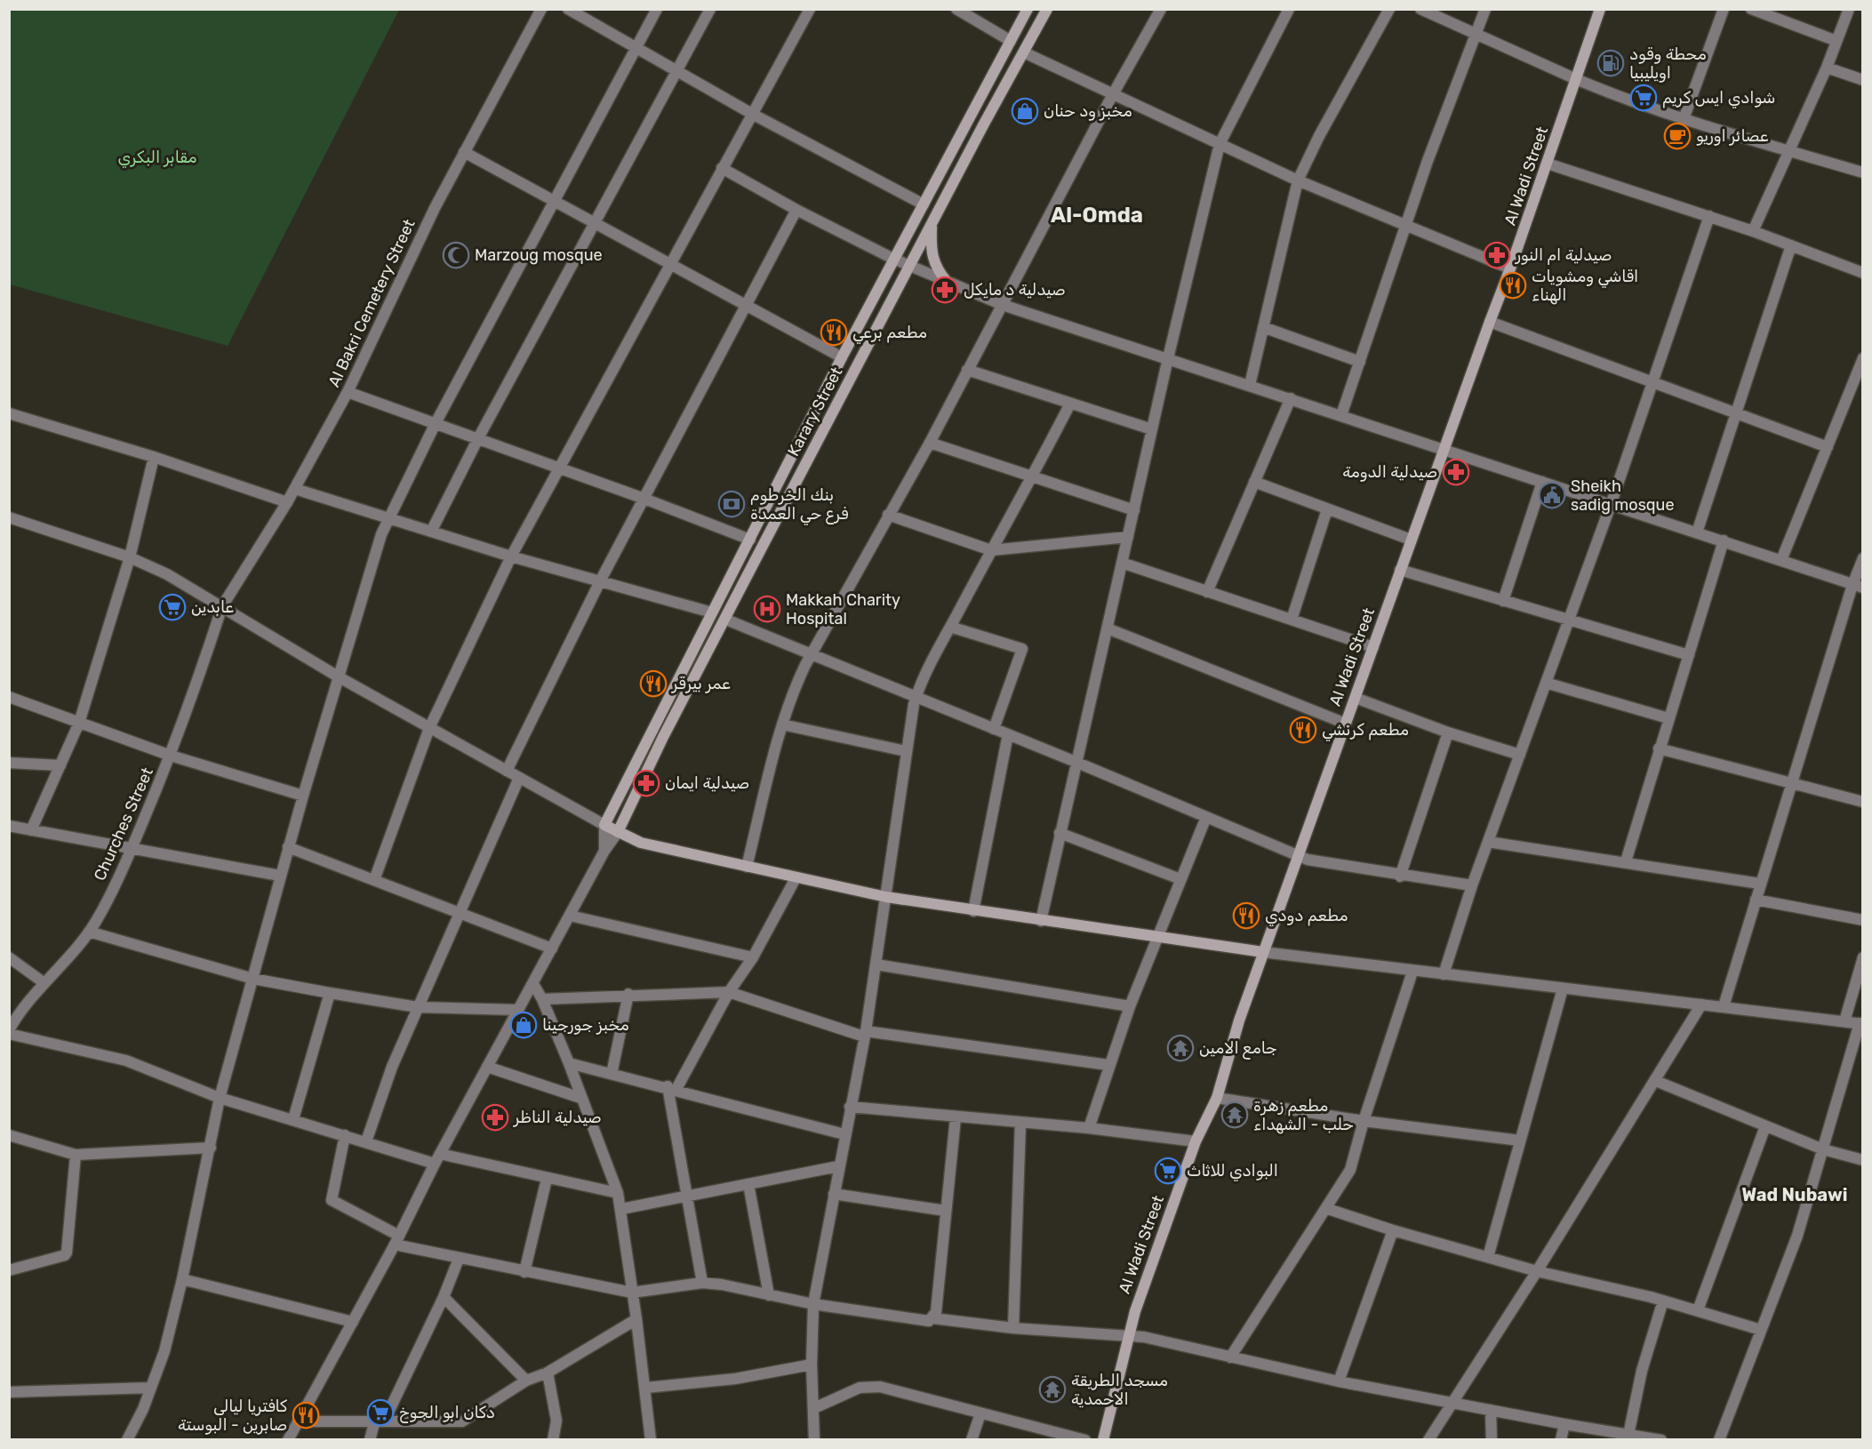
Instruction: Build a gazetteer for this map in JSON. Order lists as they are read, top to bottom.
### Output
{
  "streets": {
    "main road": ["Al Wadi Street", "Karary Street"],
    "street": ["Al Bakri Cemetery Street", "Churches Street"]
  },
  "crossings": [
    ["Al Bakri Cemetery Street", "Churches Street"]
  ],
  "districts": ["Al-Omda", "Wad Nubawi"],
  "parks": ["مقابر البكري"],
  "places": {
    "fuel station": ["محطة وقود اويليبيا"],
    "supermarket": [
      "شوادي ايس كريم",
      "عابدين",
      "البوادي للاثاث",
      "دكان ابو الجوخ"
    ],
    "shop": ["مخبز ود حنان", "مخبز جورجينا"],
    "cafe": ["عصائر اوريو"],
    "mosque": ["Marzoug mosque"],
    "pharmacy": [
      "صيدلية ام النور",
      "صيدلية د مايكل",
      "صيدلية الدومة",
      "صيدلية ايمان",
      "صيدلية الناظر"
    ],
    "restaurant": [
      "اقاشي ومشويات الهناء",
      "مطعم برعي",
      "عمر بيرقر",
      "مطعم كرنشي",
      "مطعم دودي",
      "كافتريا ليالي صابرين - البوستة"
    ],
    "public building": ["Sheikh sadig mosque"],
    "bank": ["بنك الخرطوم فرع حي العمدة"],
    "hospital": ["Makkah Charity Hospital"],
    "temple": ["جامع الامين", "مطعم زهرة حلب - الشهداء", "مسجد الطريقة الاحمدية"]
  }
}
